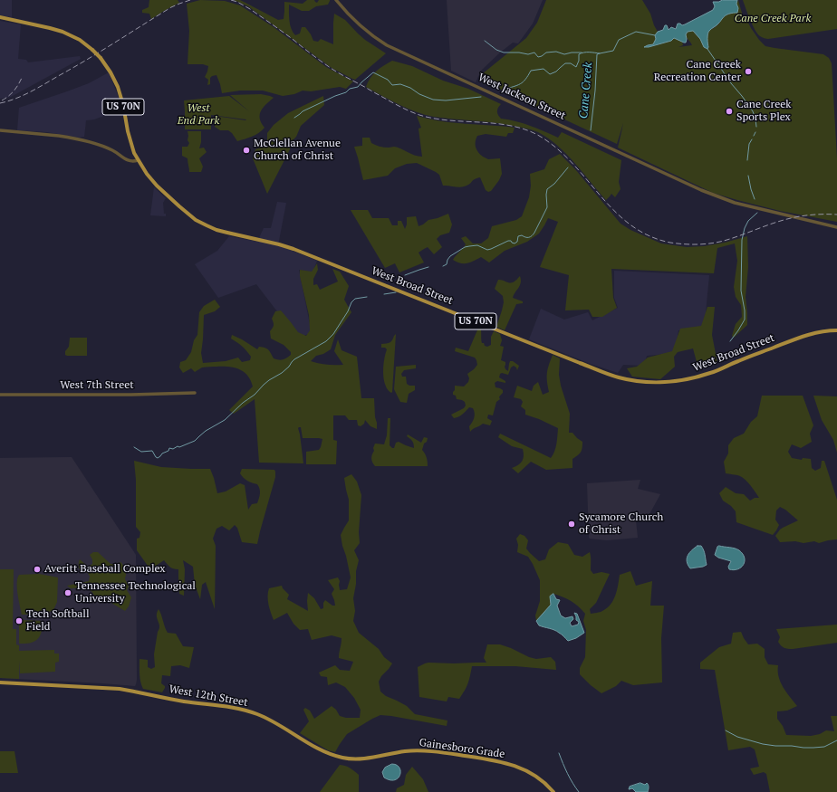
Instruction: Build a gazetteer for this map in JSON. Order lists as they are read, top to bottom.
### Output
{
  "streets": {
    "main road": [
      "US 70N",
      "West Broad Street",
      "West 12th Street",
      "Gainesboro Grade"
    ],
    "street": ["West Jackson Street", "West 7th Street"]
  },
  "crossings": [
    ["US 70N", "West Broad Street"],
    ["West 12th Street", "Gainesboro Grade"]
  ],
  "water": ["Cane Creek"],
  "parks": ["Cane Creek Park", "West End Park"],
  "places": [
    "Cane Creek Recreation Center",
    "Cane Creek Sports Plex",
    "McClellan Avenue Church of Christ",
    "Sycamore Church of Christ",
    "Averitt Baseball Complex",
    "Tennessee Technological University",
    "Tech Softball Field"
  ]
}
